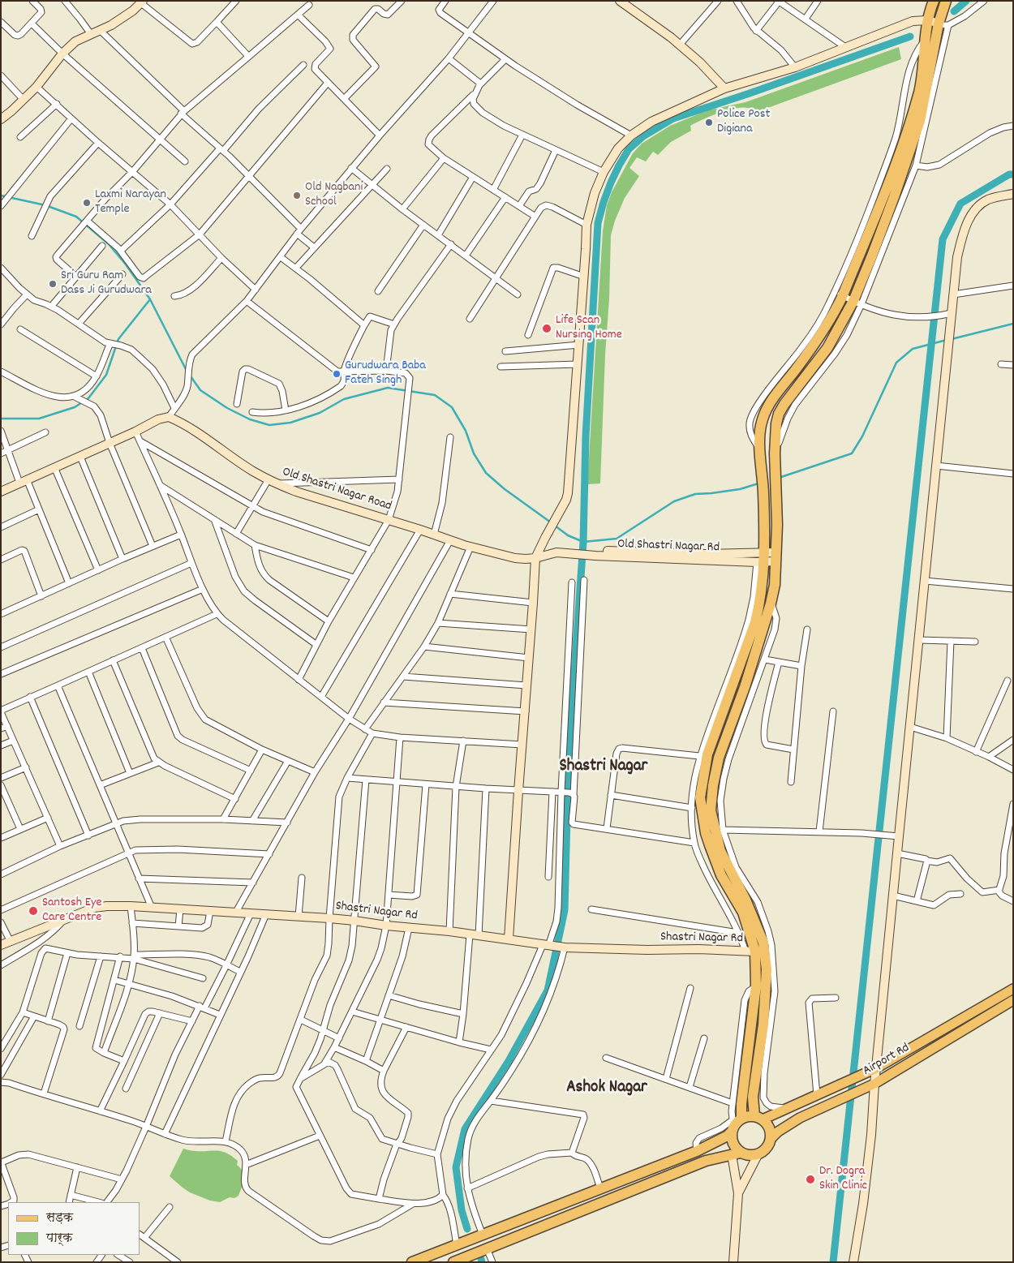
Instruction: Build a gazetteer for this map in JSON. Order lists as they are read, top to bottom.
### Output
{
  "streets": {
    "main road": ["Airport Rd"],
    "street": ["Old Shastri Nagar Road", "Old Shastri Nagar Rd", "Shastri Nagar Rd"]
  },
  "crossings": [
    ["Old Shastri Nagar Road", "Old Shastri Nagar Rd"]
  ],
  "districts": ["Shastri Nagar", "Ashok Nagar"],
  "places": [
    "Police Post Digiana",
    "Old Nagbani School",
    "Laxmi Narayan Temple",
    "Sri Guru Ram Dass Ji Gurudwara",
    "Life Scan Nursing Home",
    "Gurudwara Baba Fateh Singh",
    "Santosh Eye Care Centre",
    "Dr. Dogra Skin Clinic"
  ],
  "legend": ["सड़क", "पार्क"]
}
